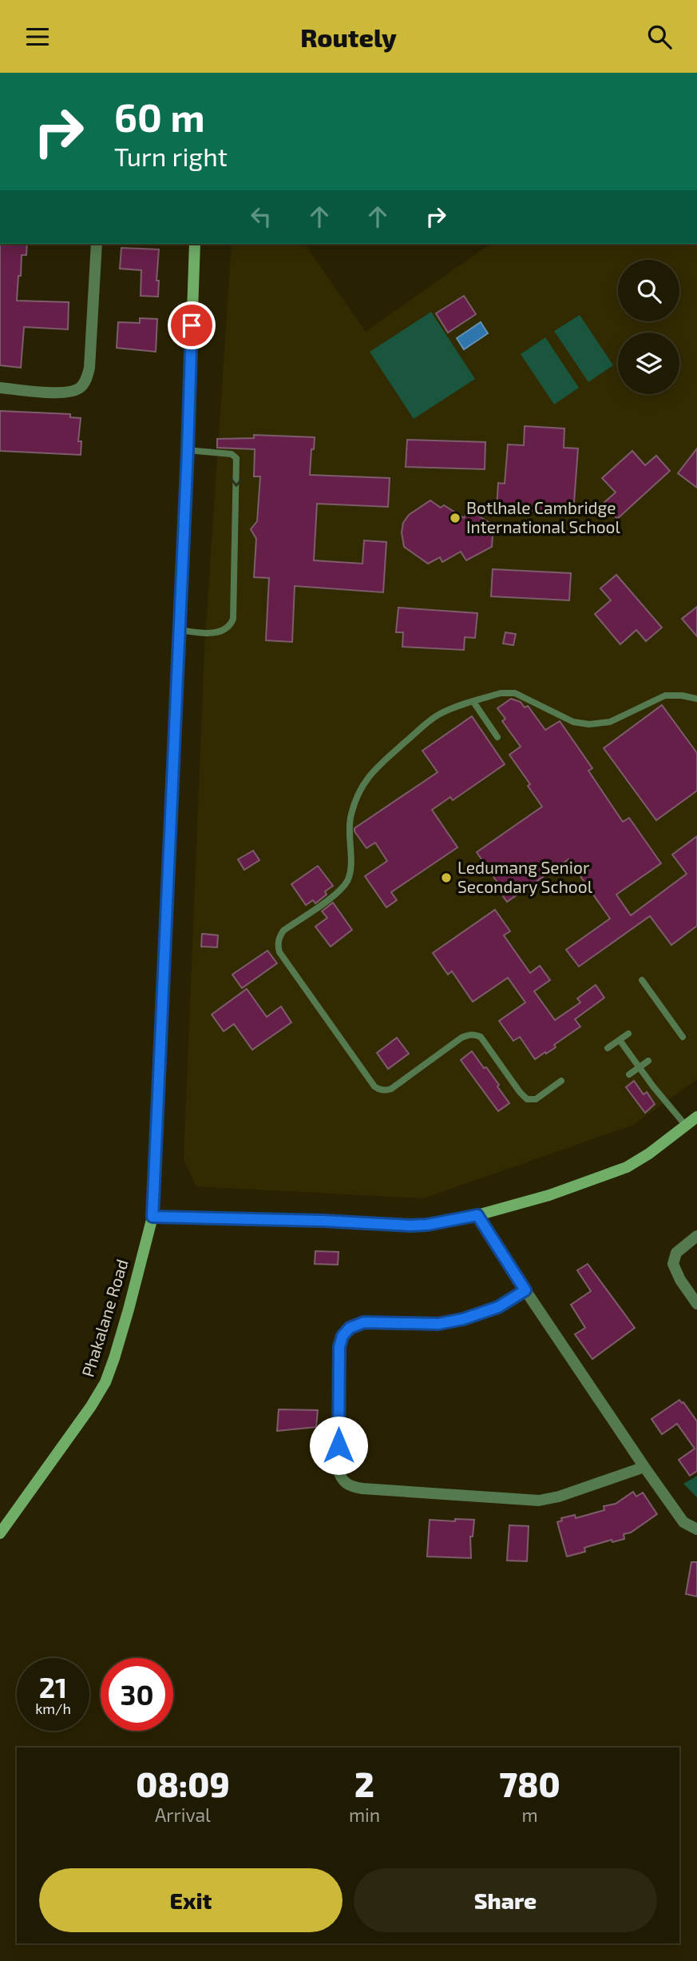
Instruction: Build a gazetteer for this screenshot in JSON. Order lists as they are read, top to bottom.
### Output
{
  "streets": {
    "street": ["Phakalane Road"]
  },
  "places": ["Botlhale Cambridge International School", "Ledumang Senior Secondary School"],
  "page": {
    "header": "Routely",
    "turn": ["60 m", "Turn right"],
    "speed": "21 km/h",
    "limit": "30",
    "eta": [
      "08:09",
      "Arrival",
      "2",
      "min",
      "780",
      "m"
    ],
    "buttons": ["Exit", "Share"]
  }
}
